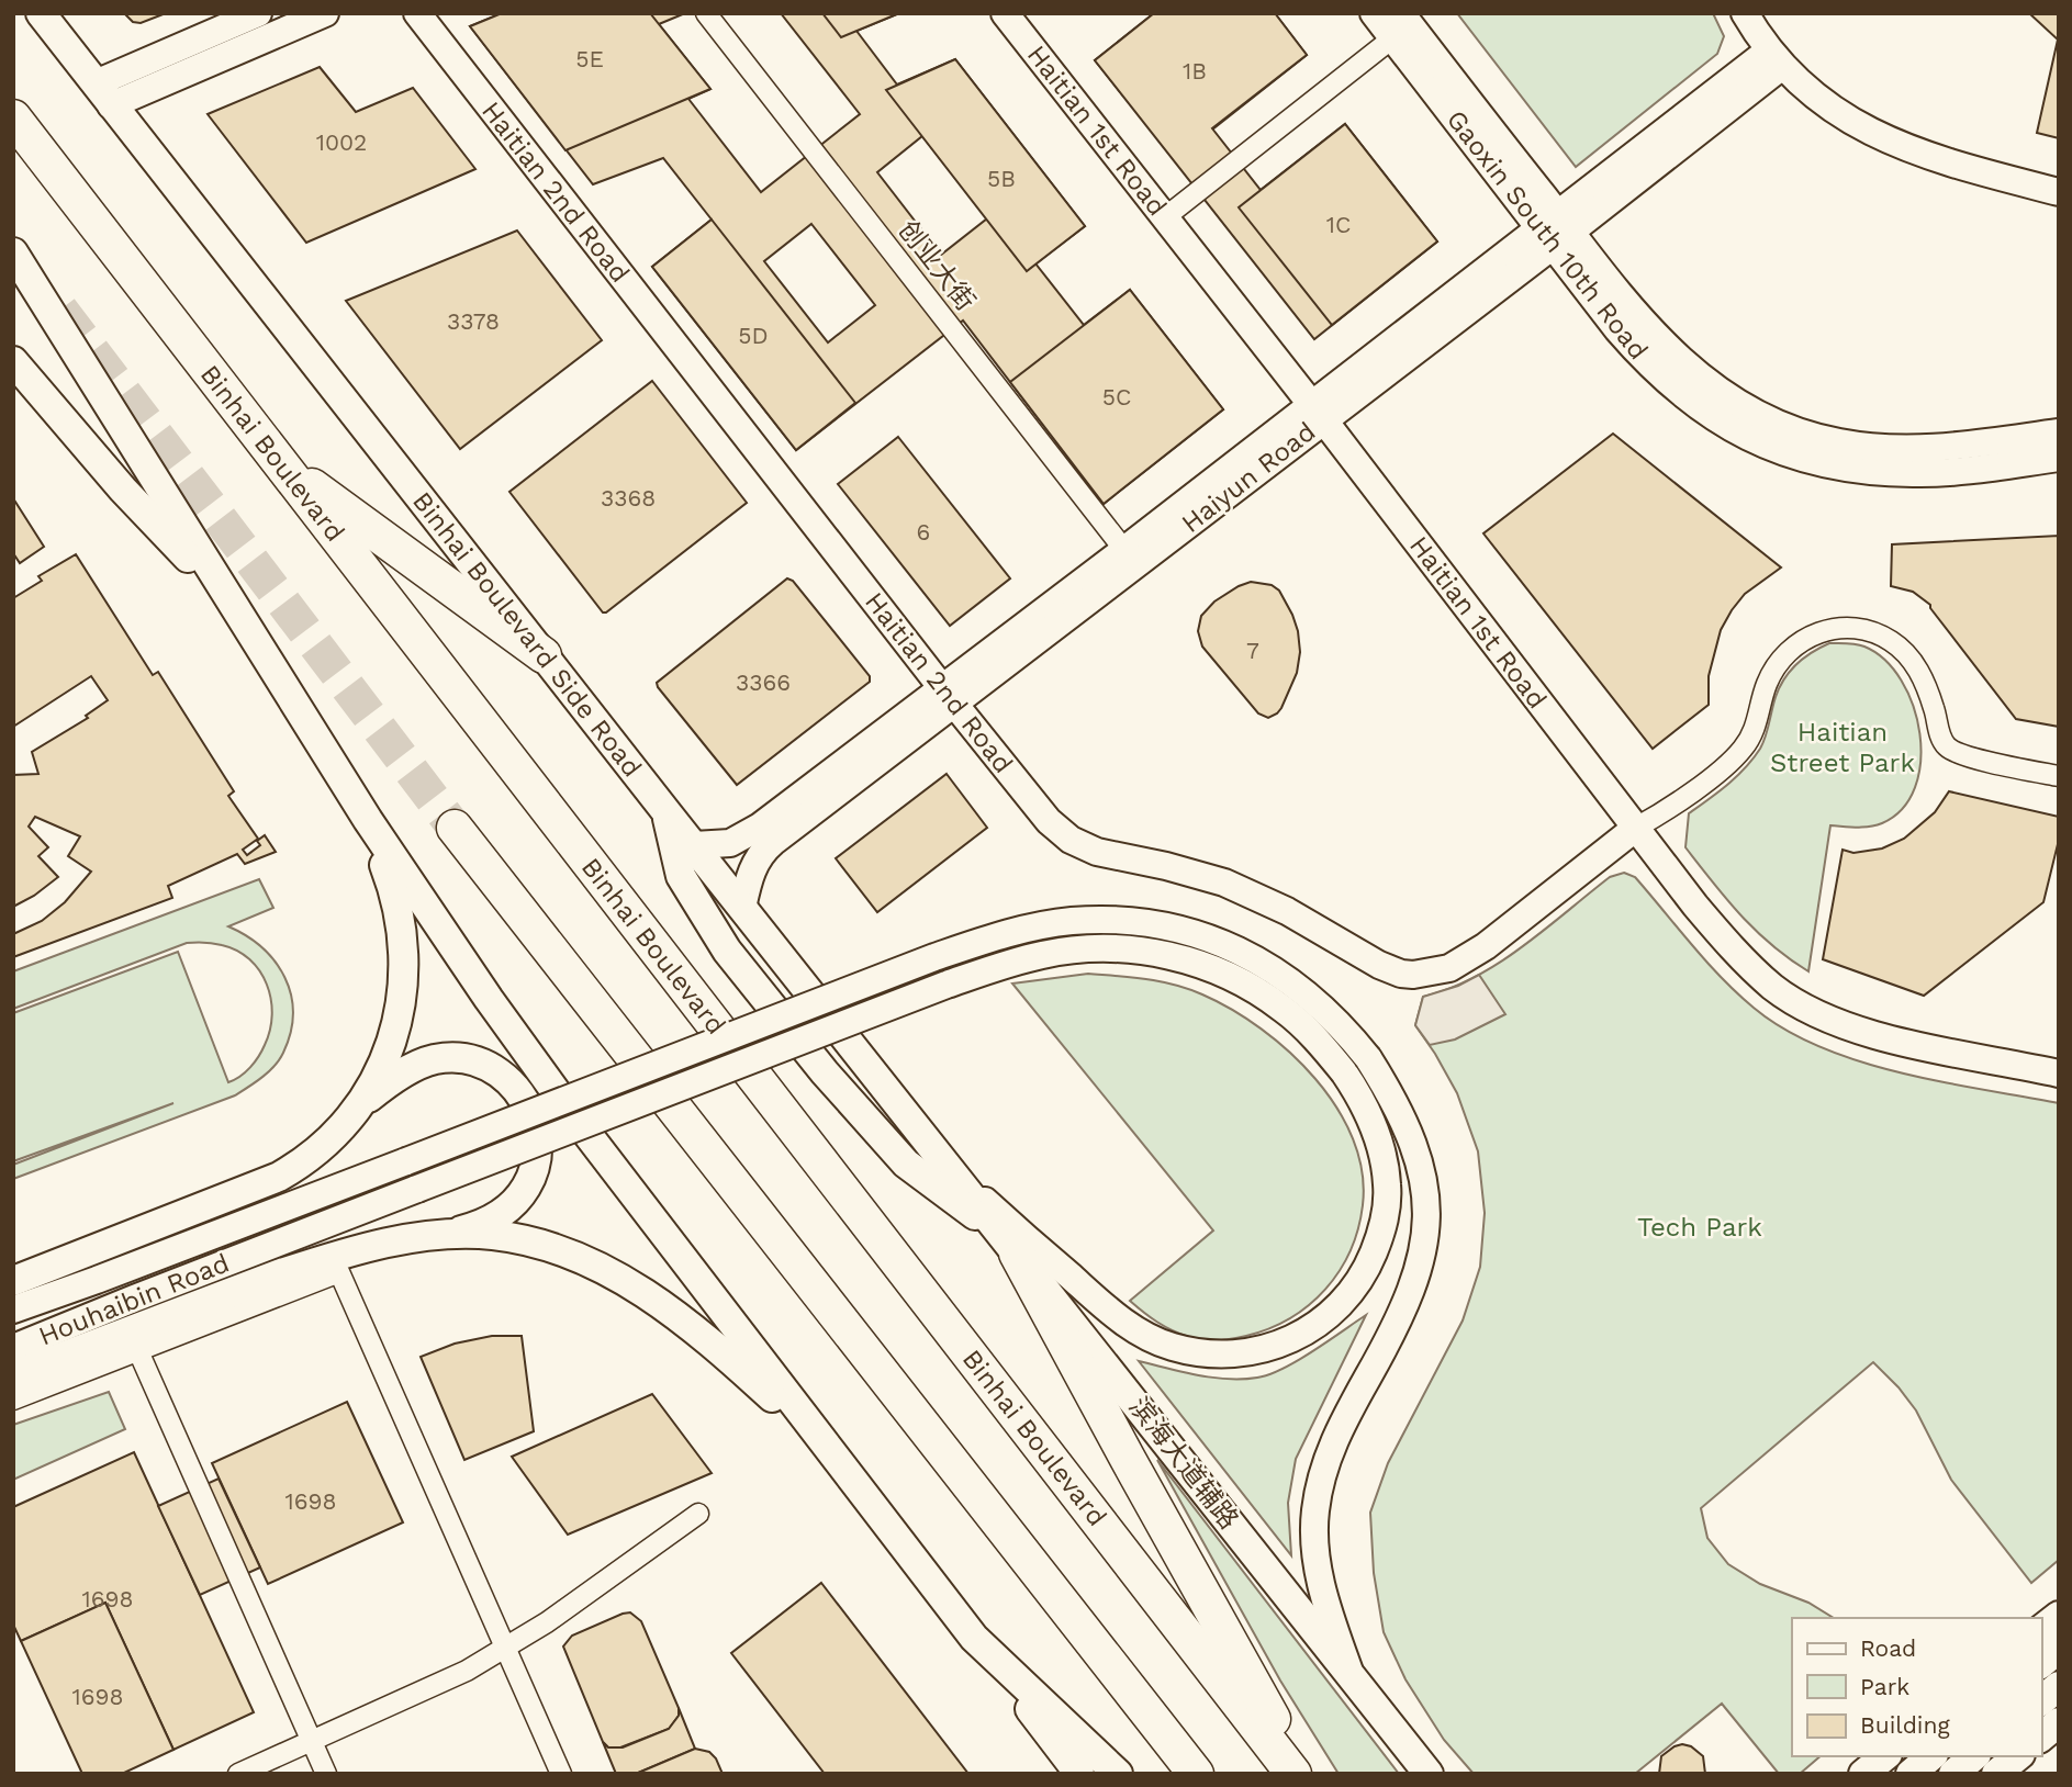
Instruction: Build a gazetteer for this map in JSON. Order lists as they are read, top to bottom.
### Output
{
  "streets": {
    "highway": ["Binhai Boulevard"],
    "main road": ["Binhai Boulevard Side Road", "滨海大道辅路"],
    "street": [
      "Haitian 1st Road",
      "Haitian 2nd Road",
      "Gaoxin South 10th Road",
      "创业大街",
      "Haiyun Road",
      "Houhaibin Road"
    ]
  },
  "crossings": [
    ["Haitian 1st Road", "Haitian 2nd Road"],
    ["Haitian 1st Road", "Haiyun Road"],
    ["Haitian 2nd Road", "Haiyun Road"],
    ["Gaoxin South 10th Road", "Haiyun Road"],
    ["创业大街", "Haiyun Road"],
    ["Haiyun Road", "Binhai Boulevard Side Road"],
    ["Binhai Boulevard Side Road", "Houhaibin Road"],
    ["Binhai Boulevard Side Road", "滨海大道辅路"],
    ["Houhaibin Road", "滨海大道辅路"]
  ],
  "parks": ["Haitian Street Park", "Tech Park"],
  "house_numbers": [
    "5E",
    "1B",
    "1002",
    "5B",
    "1C",
    "3378",
    "5D",
    "5C",
    "3368",
    "6",
    "7",
    "3366",
    "1698",
    "1698",
    "1698"
  ],
  "legend": ["Road", "Park", "Building"]
}
